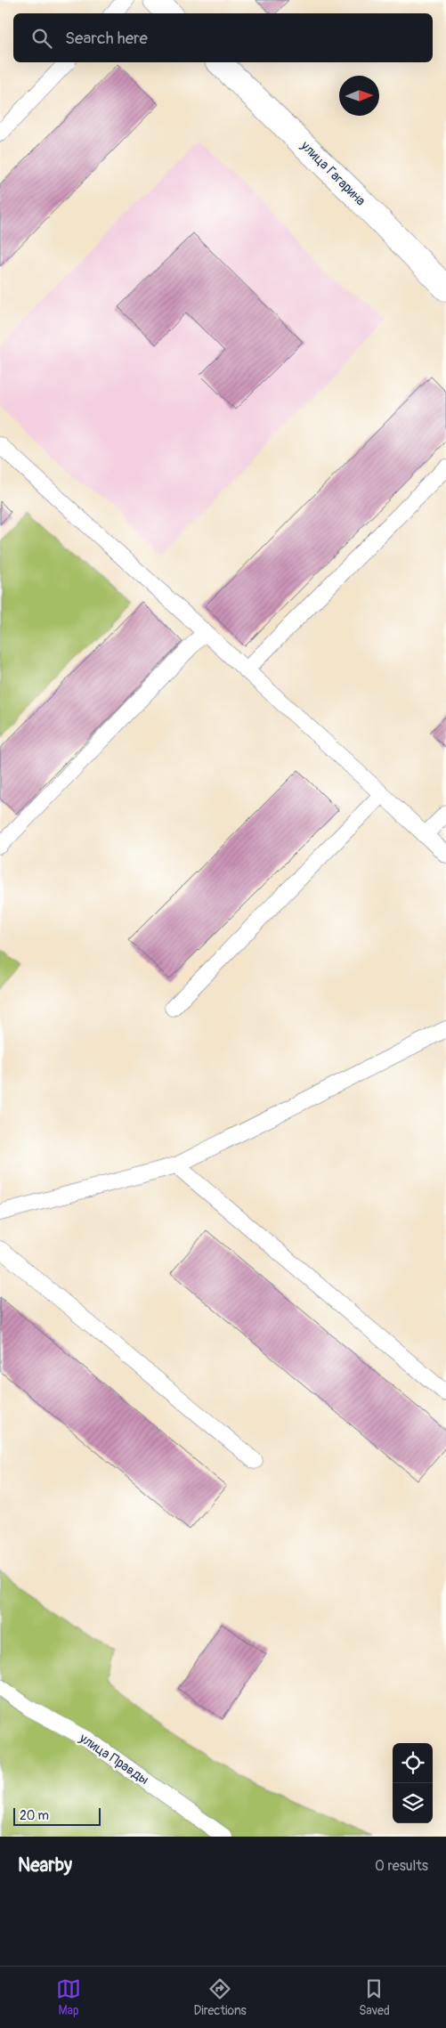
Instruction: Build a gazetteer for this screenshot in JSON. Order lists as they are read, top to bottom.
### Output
{
  "streets": {
    "main road": ["улица Гагарина"],
    "lane": ["улица Правды"]
  },
  "scale_bar": "20 m",
  "north": "right",
  "page": {
    "search": "Search here",
    "scale": "20 m",
    "heading": ["Nearby", "0 results"],
    "nav": ["Map", "Directions", "Saved"]
  }
}
